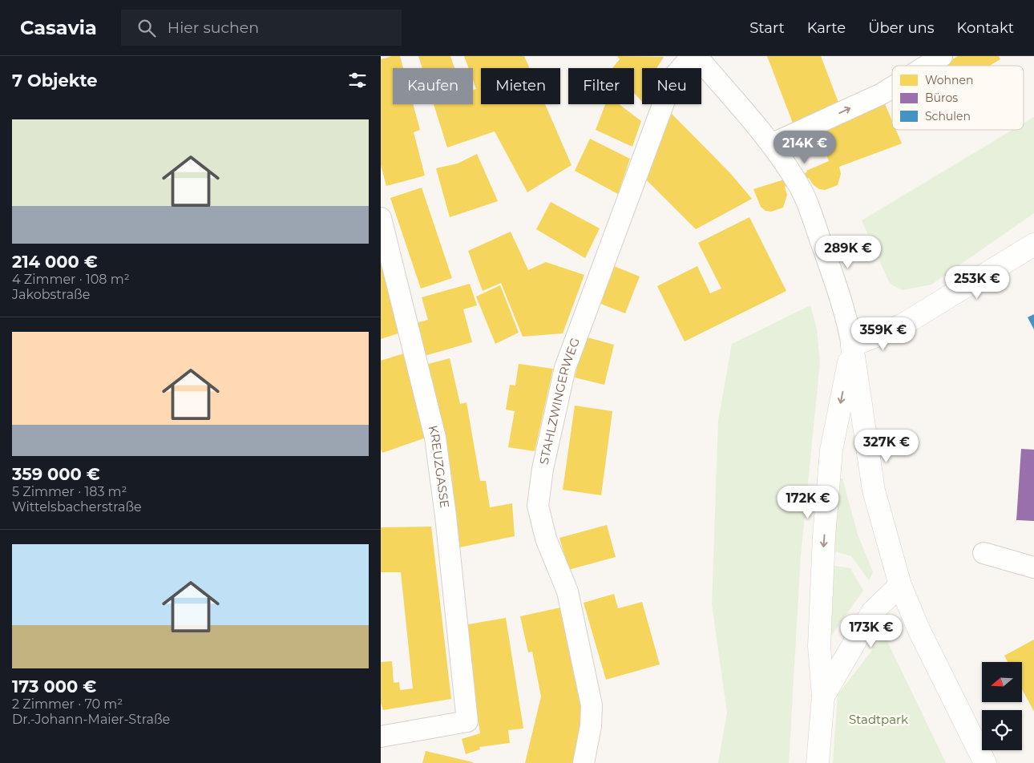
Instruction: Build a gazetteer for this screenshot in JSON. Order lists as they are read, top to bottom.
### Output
{
  "streets": {
    "street": ["STAHLZWINGERWEG", "KREUZGASSE"]
  },
  "parks": ["Stadtpark"],
  "legend": ["Wohnen", "Büros", "Schulen"],
  "north": "left",
  "page": {
    "header": "Casavia",
    "search": "Hier suchen",
    "nav": [
      "Start",
      "Karte",
      "Über uns",
      "Kontakt"
    ],
    "heading": "7 Objekte",
    "chip": [
      "Kaufen",
      "Mieten",
      "Filter",
      "Neu"
    ],
    "list": [
      {
        "name": "214 000 €",
        "note": "4 Zimmer · 108 m² · Jakobstraße"
      },
      {
        "name": "359 000 €",
        "note": "5 Zimmer · 183 m² · Wittelsbacherstraße"
      },
      {
        "name": "173 000 €",
        "note": "2 Zimmer · 70 m² · Dr.-Johann-Maier-Straße"
      }
    ],
    "price": [
      "214K €",
      "289K €",
      "253K €",
      "359K €",
      "327K €",
      "172K €",
      "173K €"
    ]
  }
}
